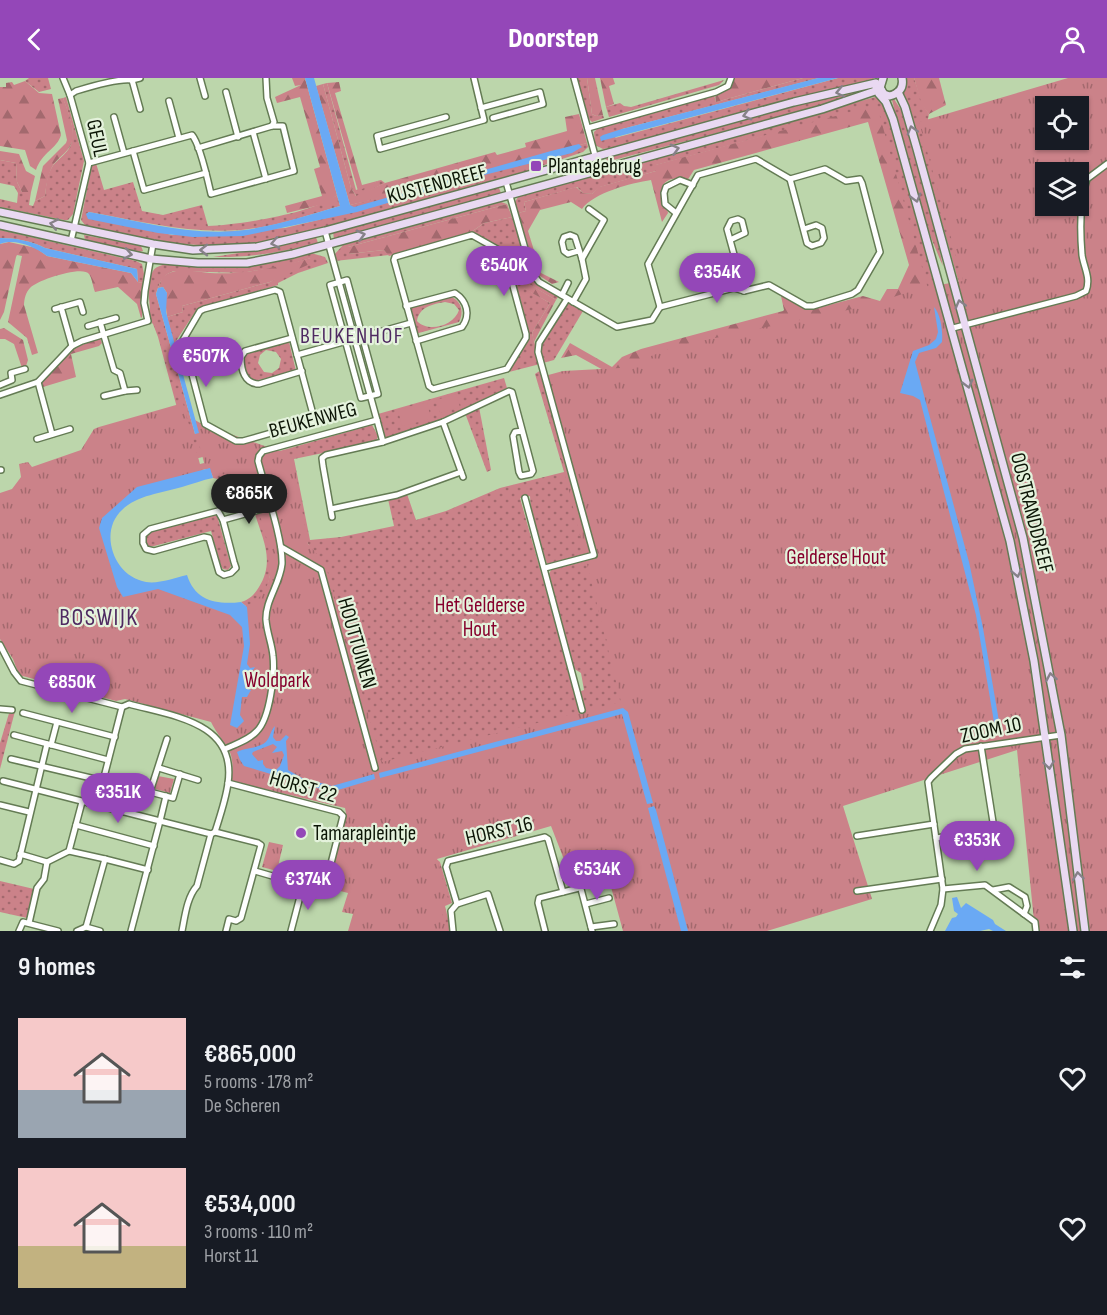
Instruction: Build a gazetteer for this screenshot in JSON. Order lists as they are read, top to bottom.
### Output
{
  "streets": {
    "main road": ["KUSTENDREEF", "OOSTRANDDREEF"],
    "street": [
      "GEUL",
      "BEUKENWEG",
      "HOUTTUINEN",
      "ZOOM 10",
      "HORST 22",
      "HORST 16"
    ]
  },
  "crossings": [
    ["GEUL", "KUSTENDREEF"],
    ["BEUKENWEG", "HOUTTUINEN"],
    ["OOSTRANDDREEF", "ZOOM 10"]
  ],
  "districts": ["BEUKENHOF", "BOSWIJK"],
  "parks": ["Gelderse Hout", "Het Gelderse Hout", "Woldpark"],
  "places": {
    "transit": ["Plantagebrug"],
    "other": ["Tamarapleintje"]
  },
  "page": {
    "header": "Doorstep",
    "price": [
      "€540K",
      "€354K",
      "€507K",
      "€865K",
      "€850K",
      "€351K",
      "€353K",
      "€534K",
      "€374K"
    ],
    "heading": "9 homes",
    "list": [
      {
        "name": "€865,000",
        "note": "5 rooms · 178 m² · De Scheren"
      },
      {
        "name": "€534,000",
        "note": "3 rooms · 110 m² · Horst 11"
      }
    ]
  }
}
